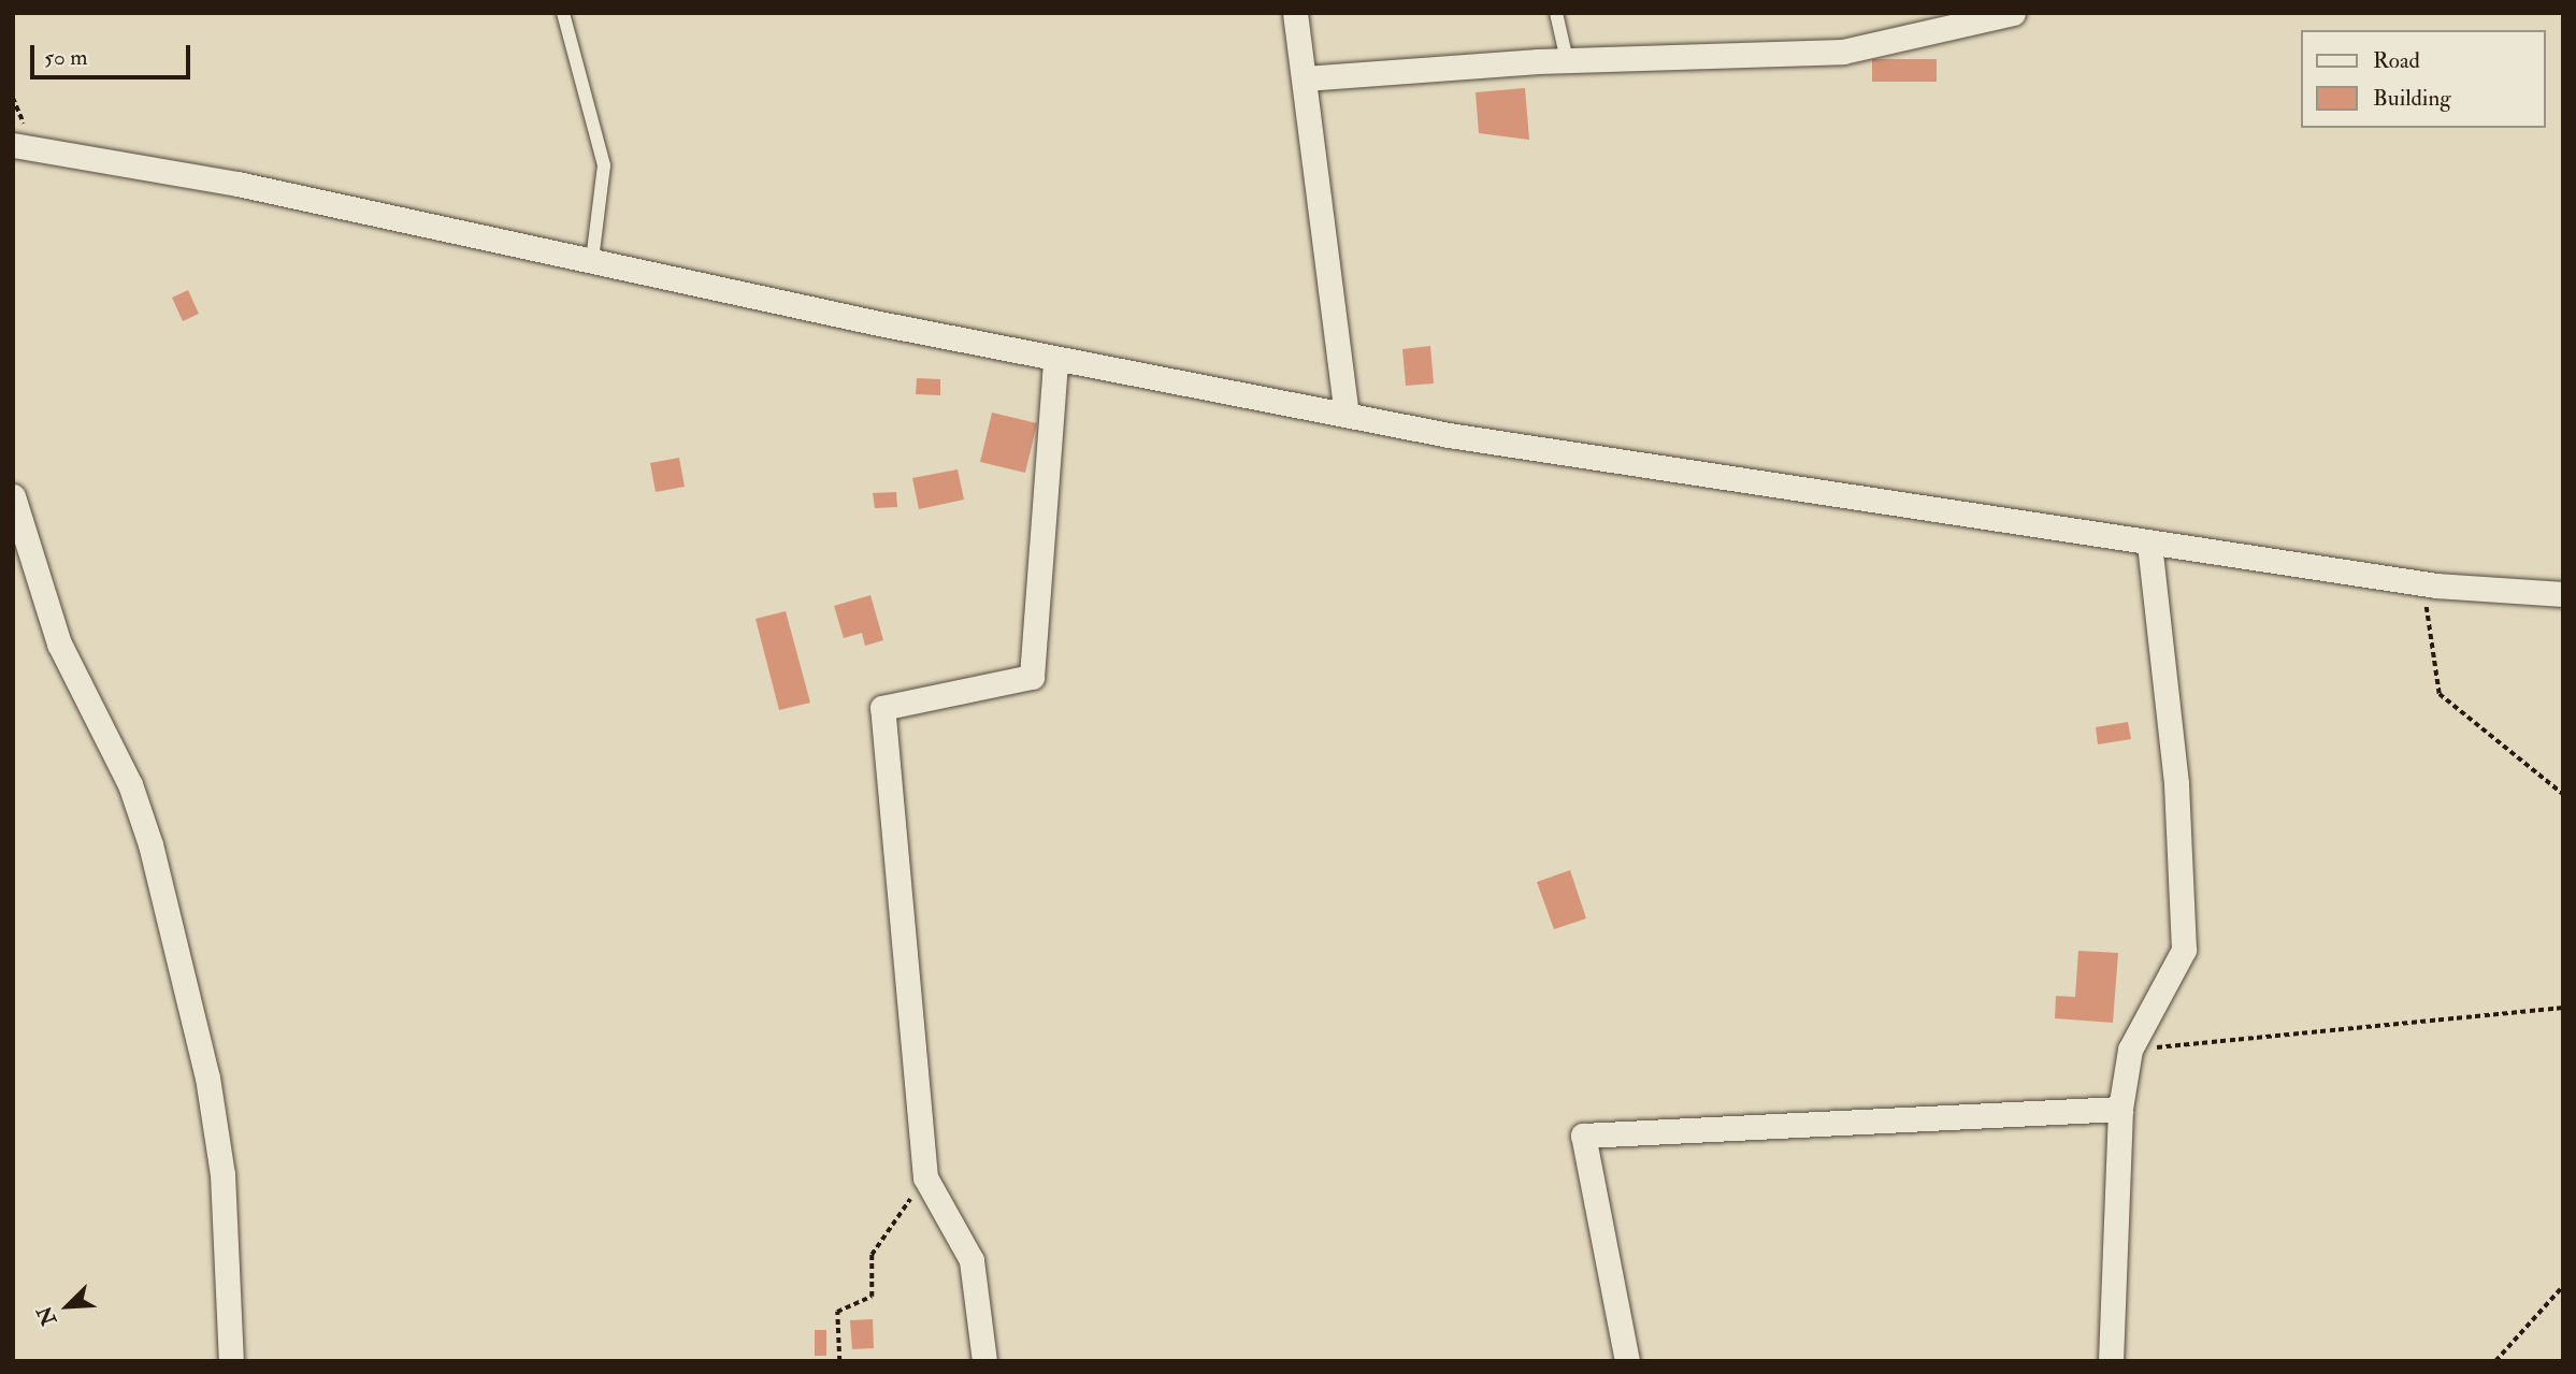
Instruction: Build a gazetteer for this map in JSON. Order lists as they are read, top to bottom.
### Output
{
  "legend": ["Road", "Building"],
  "scale_bar": "50 m",
  "north": "bottom left"
}
